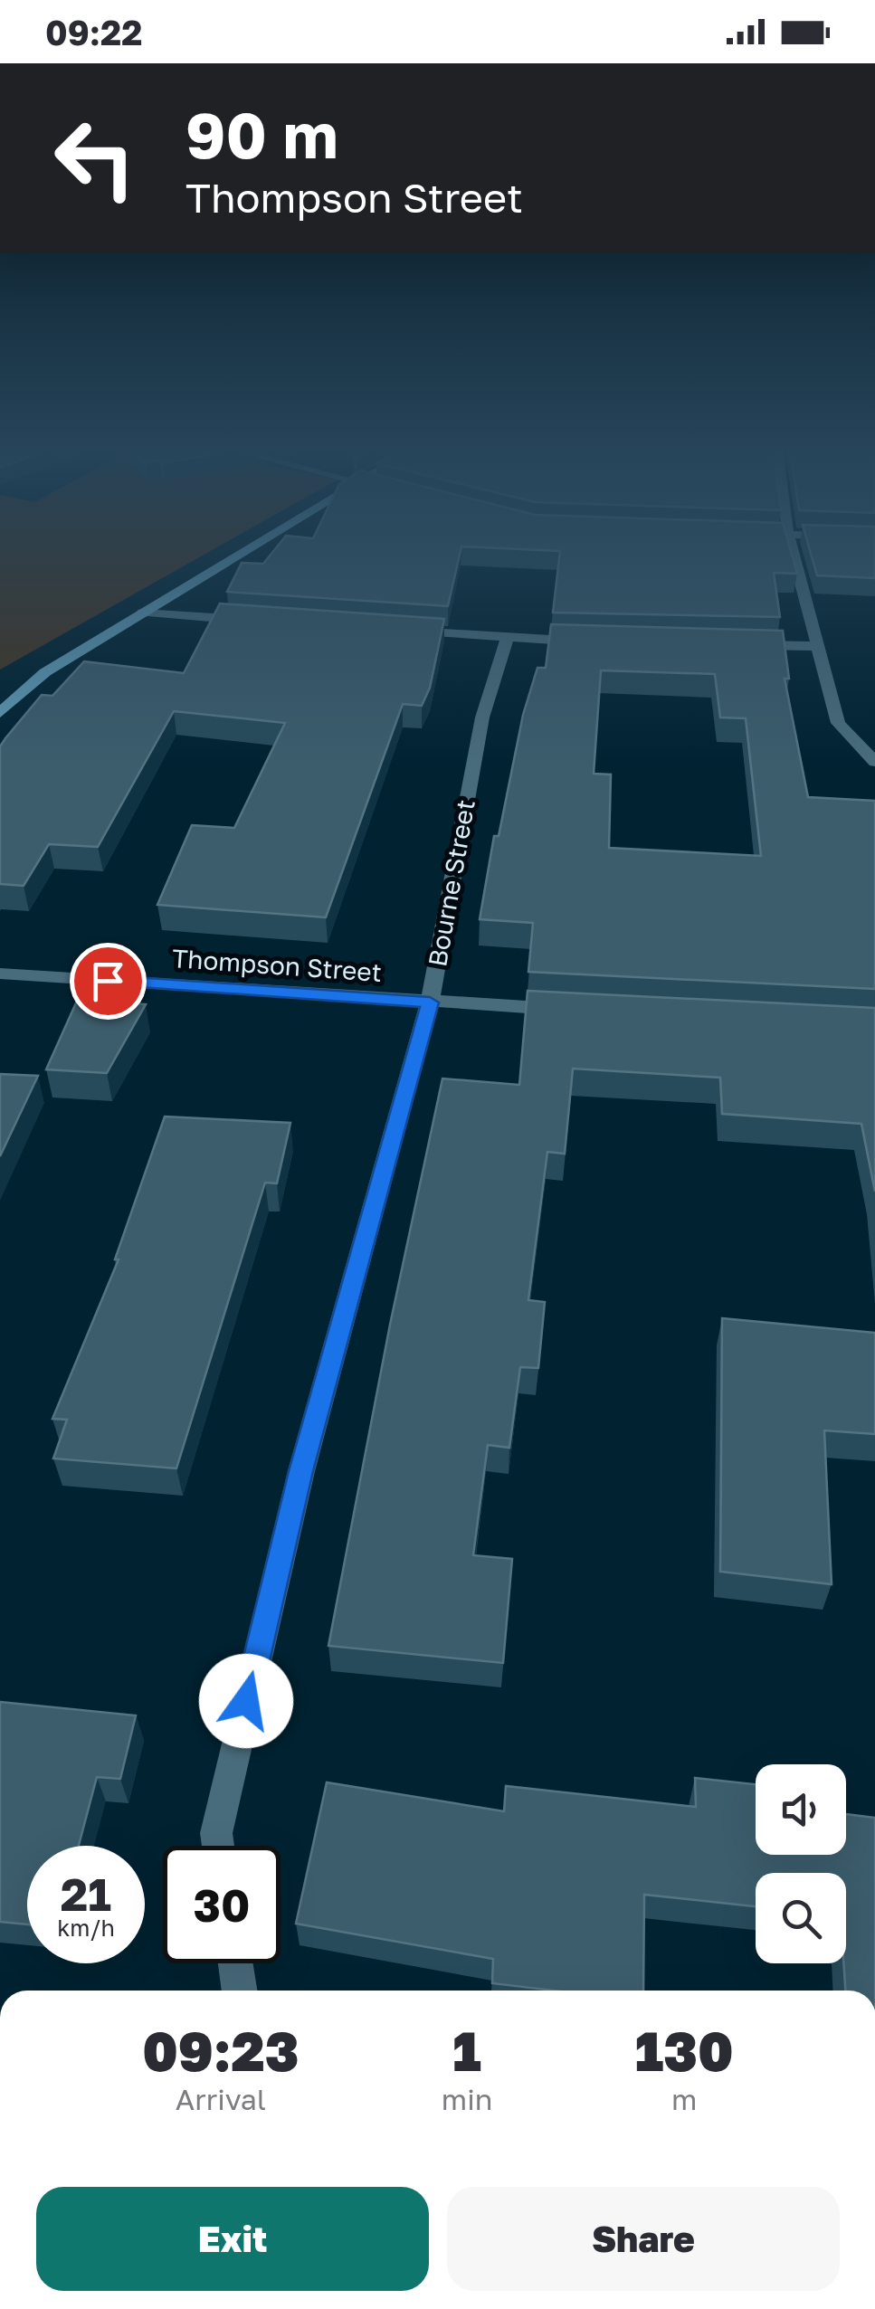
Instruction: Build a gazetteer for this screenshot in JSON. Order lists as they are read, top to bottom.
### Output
{
  "streets": {
    "street": ["Bourne Street", "Thompson Street"]
  },
  "crossings": [
    ["Bourne Street", "Thompson Street"]
  ],
  "page": {
    "status": "09:22",
    "turn": ["90 m", "Thompson Street"],
    "speed": "21 km/h",
    "limit": "30",
    "eta": [
      "09:23",
      "Arrival",
      "1",
      "min",
      "130",
      "m"
    ],
    "buttons": ["Exit", "Share"]
  }
}
